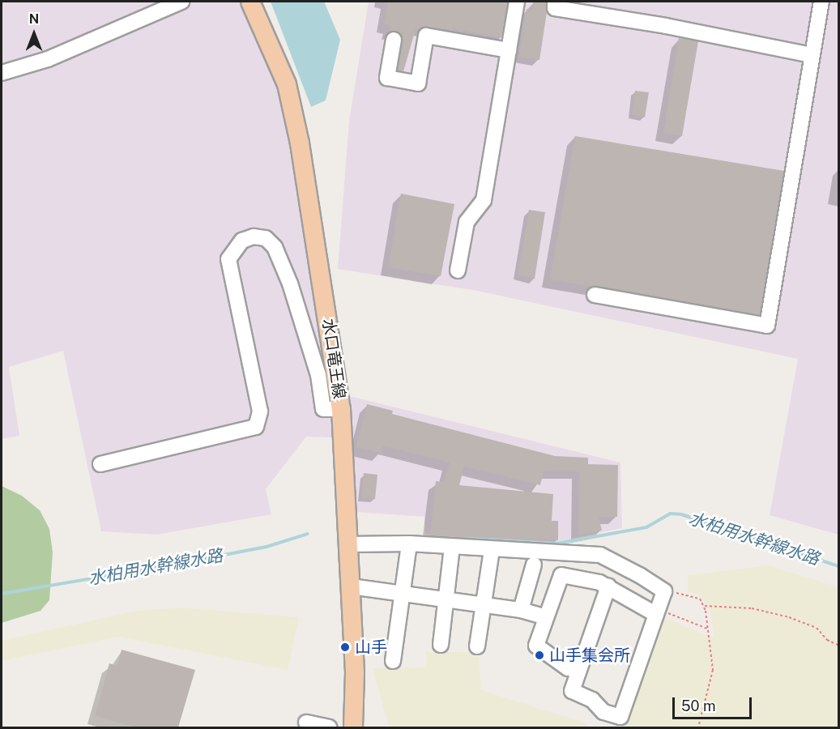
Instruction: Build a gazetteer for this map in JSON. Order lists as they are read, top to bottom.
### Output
{
  "streets": {
    "main road": ["水口竜王線"]
  },
  "water": ["水柏用水幹線水路"],
  "places": ["山手", "山手集会所"],
  "scale_bar": "50 m",
  "north": "top"
}
